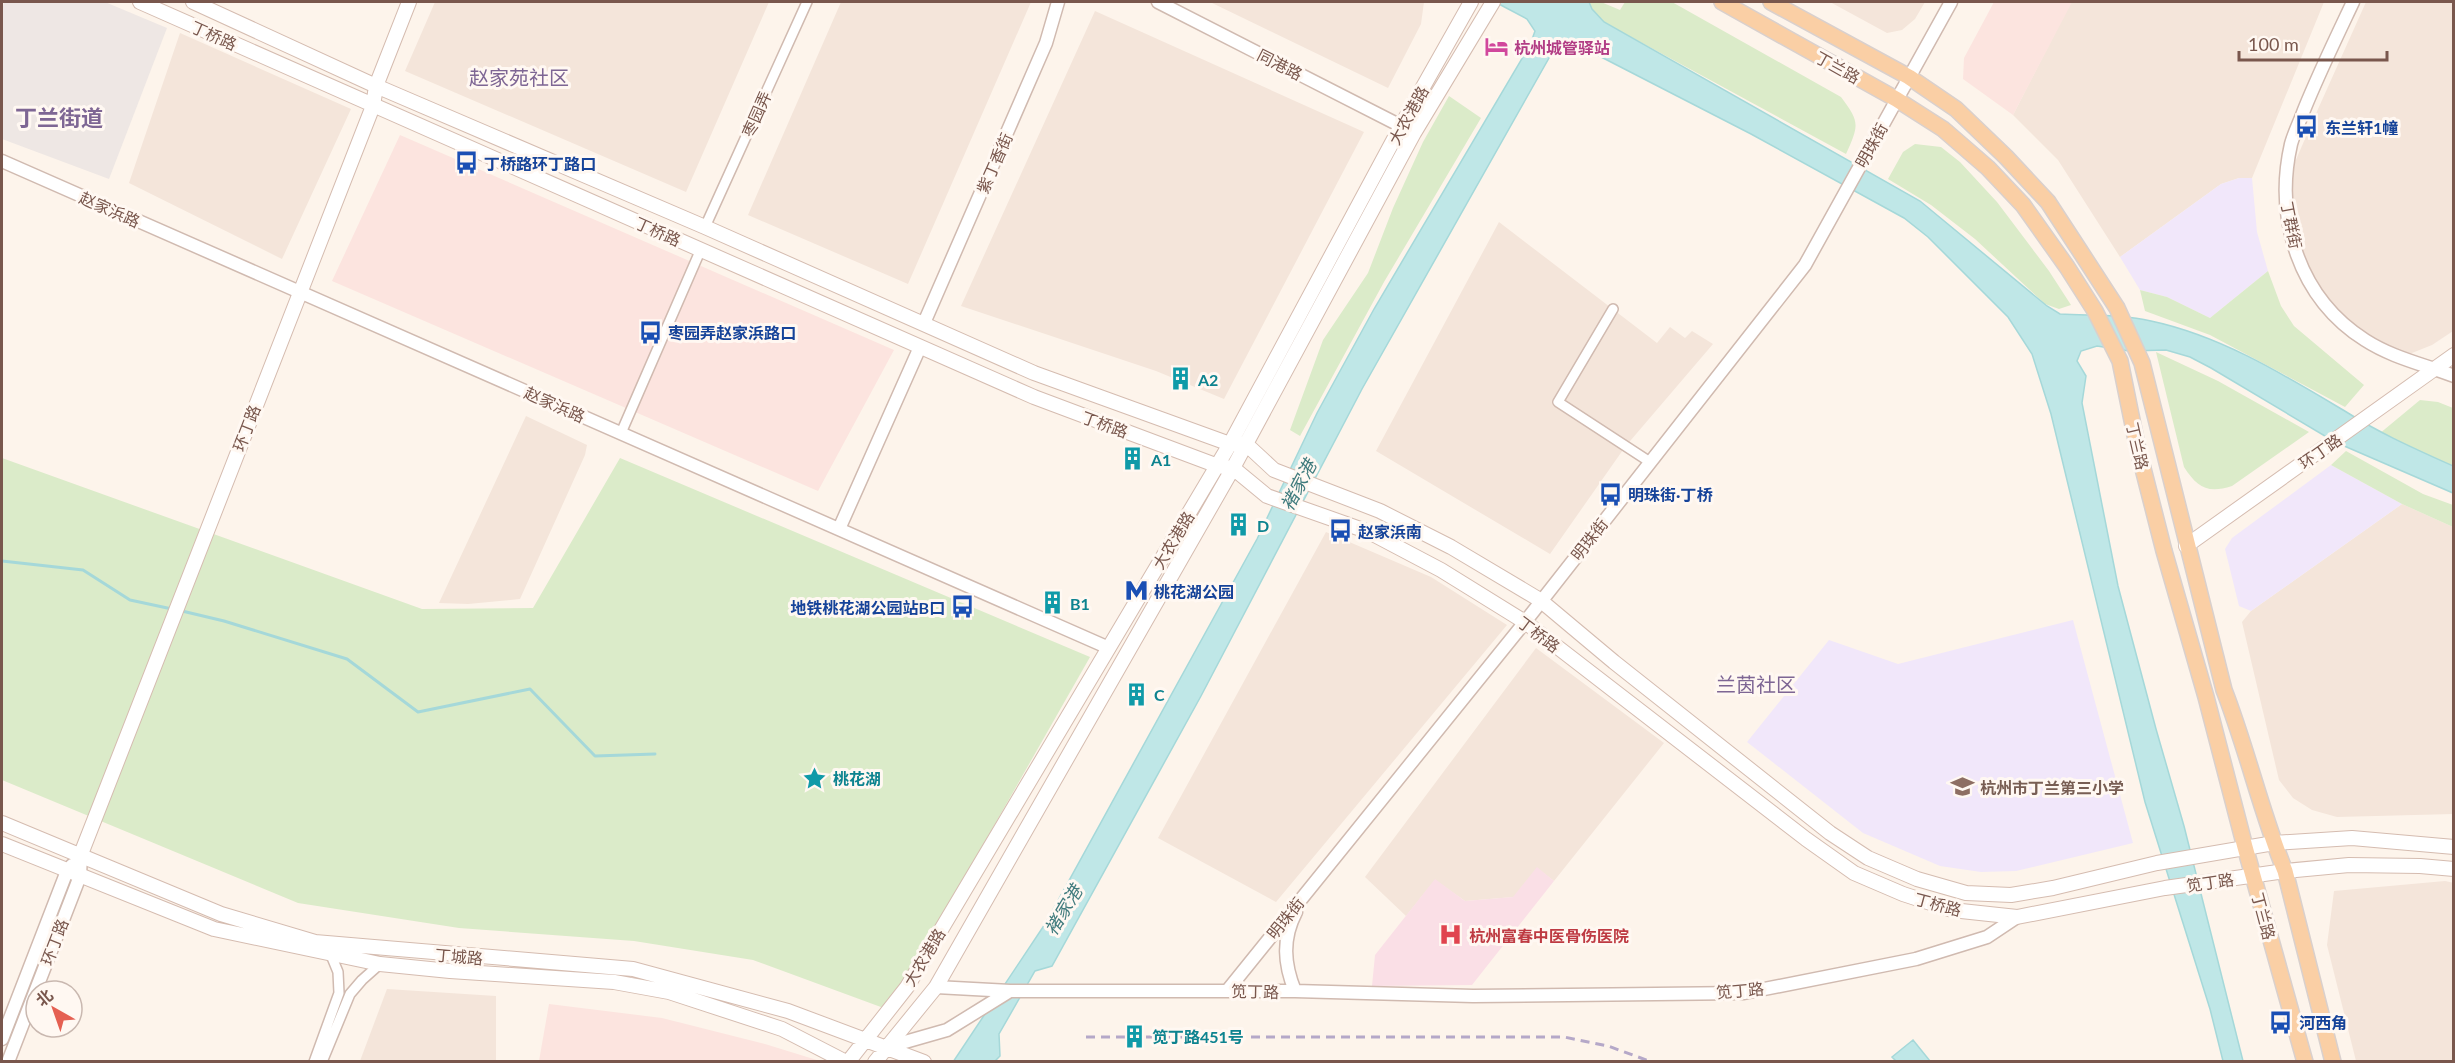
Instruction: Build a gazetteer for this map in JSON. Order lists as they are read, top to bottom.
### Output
{
  "streets": {
    "main road": [
      "丁桥路",
      "丁兰路",
      "大农港路",
      "环丁路",
      "笕丁路",
      "丁城路"
    ],
    "street": [
      "同港路",
      "枣园弄",
      "明珠街",
      "紫丁香街",
      "赵家浜路",
      "丁群街"
    ]
  },
  "crossings": [
    ["丁桥路", "枣园弄"],
    ["丁桥路", "大农港路"],
    ["丁桥路", "明珠街"],
    ["丁桥路", "紫丁香街"],
    ["丁桥路", "环丁路"],
    ["丁桥路", "笕丁路"],
    ["同港路", "大农港路"],
    ["丁兰路", "明珠街"],
    ["丁兰路", "环丁路"],
    ["丁兰路", "笕丁路"],
    ["大农港路", "赵家浜路"],
    ["大农港路", "笕丁路"],
    ["大农港路", "丁城路"],
    ["明珠街", "笕丁路"],
    ["赵家浜路", "环丁路"],
    ["丁群街", "环丁路"],
    ["环丁路", "丁城路"]
  ],
  "districts": ["赵家苑社区", "丁兰街道", "兰茵社区"],
  "water": ["褚家港"],
  "places": {
    "hotel": ["杭州城管驿站"],
    "bus stop": [
      "东兰轩1幢",
      "丁桥路环丁路口",
      "枣园弄赵家浜路口",
      "明珠街·丁桥",
      "赵家浜南",
      "地铁桃花湖公园站B口",
      "河西角"
    ],
    "building": [
      "A2",
      "A1",
      "D",
      "B1",
      "C",
      "笕丁路451号"
    ],
    "metro station": ["桃花湖公园"],
    "place": ["桃花湖"],
    "school or university": ["杭州市丁兰第三小学"],
    "hospital": ["杭州富春中医骨伤医院"]
  },
  "scale_bar": "100 m",
  "north": "top left"
}
